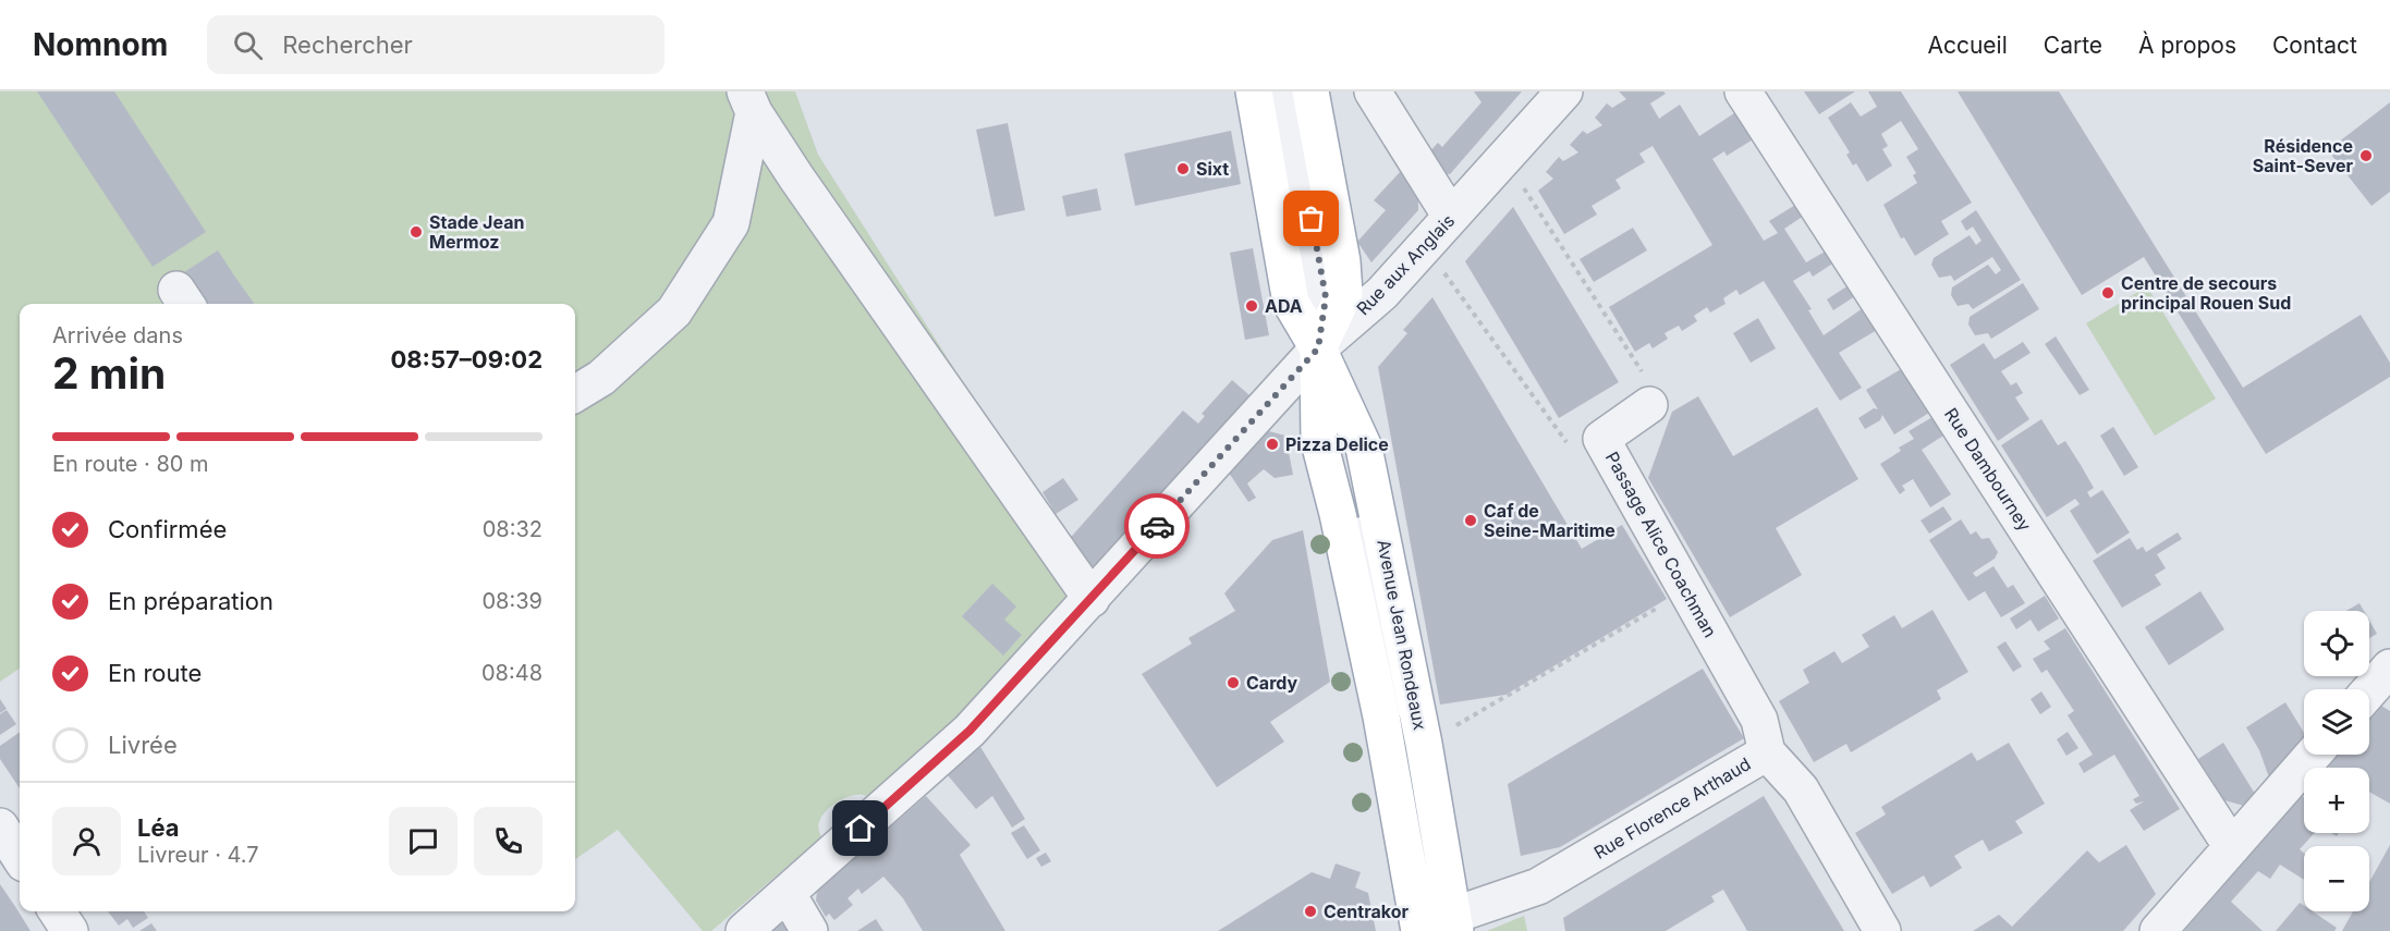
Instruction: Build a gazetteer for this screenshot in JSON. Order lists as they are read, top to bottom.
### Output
{
  "streets": {
    "main road": ["Avenue Jean Rondeaux"],
    "street": [
      "Rue aux Anglais",
      "Rue Dambourney",
      "Passage Alice Coachman",
      "Rue Florence Arthaud"
    ]
  },
  "crossings": [
    ["Rue aux Anglais", "Avenue Jean Rondeaux"],
    ["Passage Alice Coachman", "Rue Florence Arthaud"],
    ["Avenue Jean Rondeaux", "Rue Florence Arthaud"]
  ],
  "places": [
    "Résidence Saint-Sever",
    "Sixt",
    "Stade Jean Mermoz",
    "Centre de secours principal Rouen Sud",
    "ADA",
    "Pizza Delice",
    "Caf de Seine-Maritime",
    "Cardy",
    "Centrakor"
  ],
  "page": {
    "header": "Nomnom",
    "search": "Rechercher",
    "nav": [
      "Accueil",
      "Carte",
      "À propos",
      "Contact"
    ],
    "heading": ["2 min", "Arrivée dans", "08:57–09:02"],
    "panel": ["Léa", "Livreur · 4.7"],
    "bar": "En route · 80 m",
    "list": [
      ["Confirmée", "08:32"],
      ["En préparation", "08:39"],
      ["En route", "08:48"],
      "Livrée"
    ],
    "map_buttons": ["+", "−"]
  }
}
